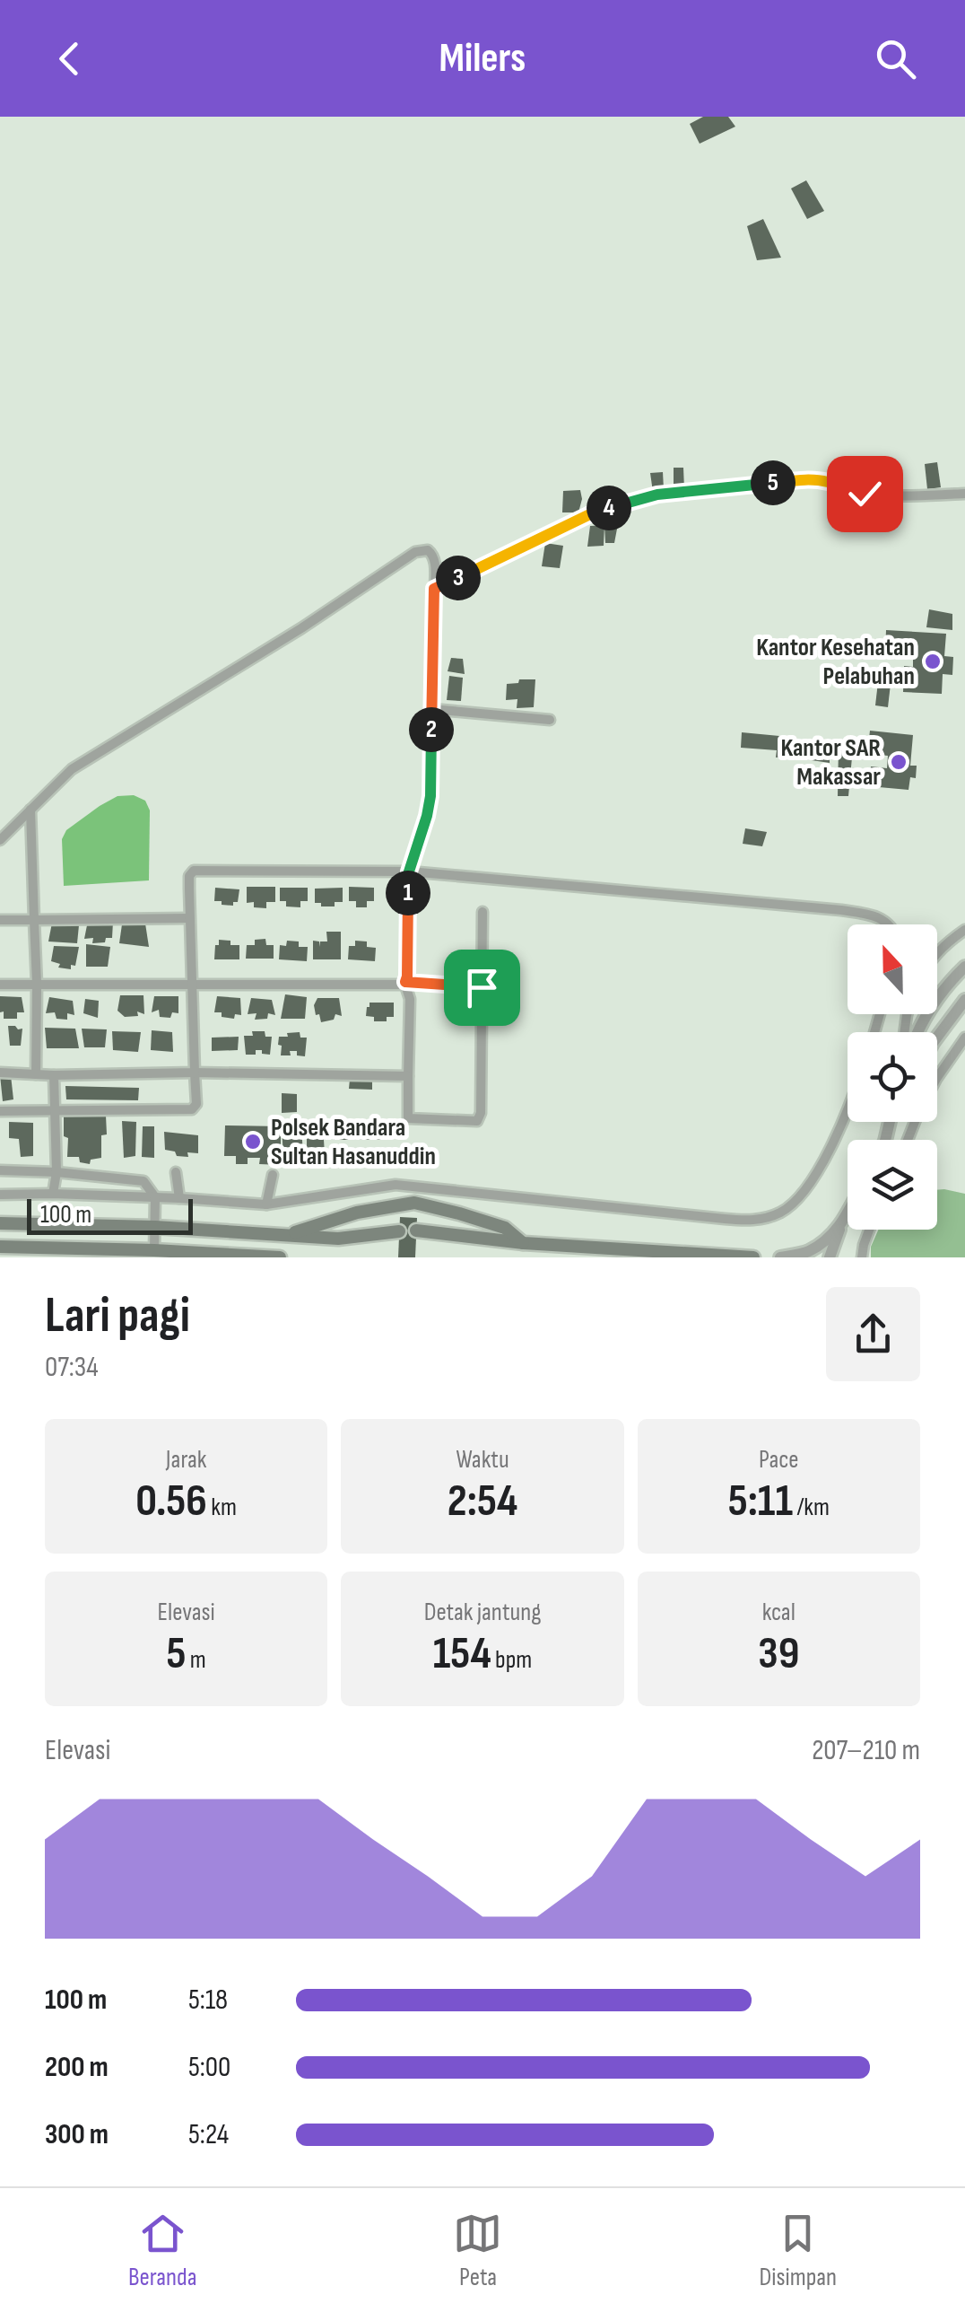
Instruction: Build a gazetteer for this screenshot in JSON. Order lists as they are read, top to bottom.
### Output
{
  "places": ["Kantor Kesehatan Pelabuhan", "Kantor SAR Makassar", "Polsek Bandara Sultan Hasanuddin"],
  "scale_bar": "100 m",
  "north": "top",
  "page": {
    "header": "Milers",
    "pins": [
      "5",
      "4",
      "3",
      "2",
      "1"
    ],
    "scale": "100 m",
    "heading": ["Lari pagi", "07:34"],
    "stats": [
      ["Jarak", "0.56 km"],
      ["Waktu", "2:54"],
      ["Pace", "5:11 /km"],
      ["Elevasi", "5 m"],
      ["Detak jantung", "154 bpm"],
      ["kcal", "39"]
    ],
    "chart": ["Elevasi", "207–210 m"],
    "list": [
      {
        "name": "100 m",
        "note": "5:18"
      },
      {
        "name": "200 m",
        "note": "5:00"
      },
      {
        "name": "300 m",
        "note": "5:24"
      }
    ],
    "tabs": ["Beranda", "Peta", "Disimpan"]
  }
}
